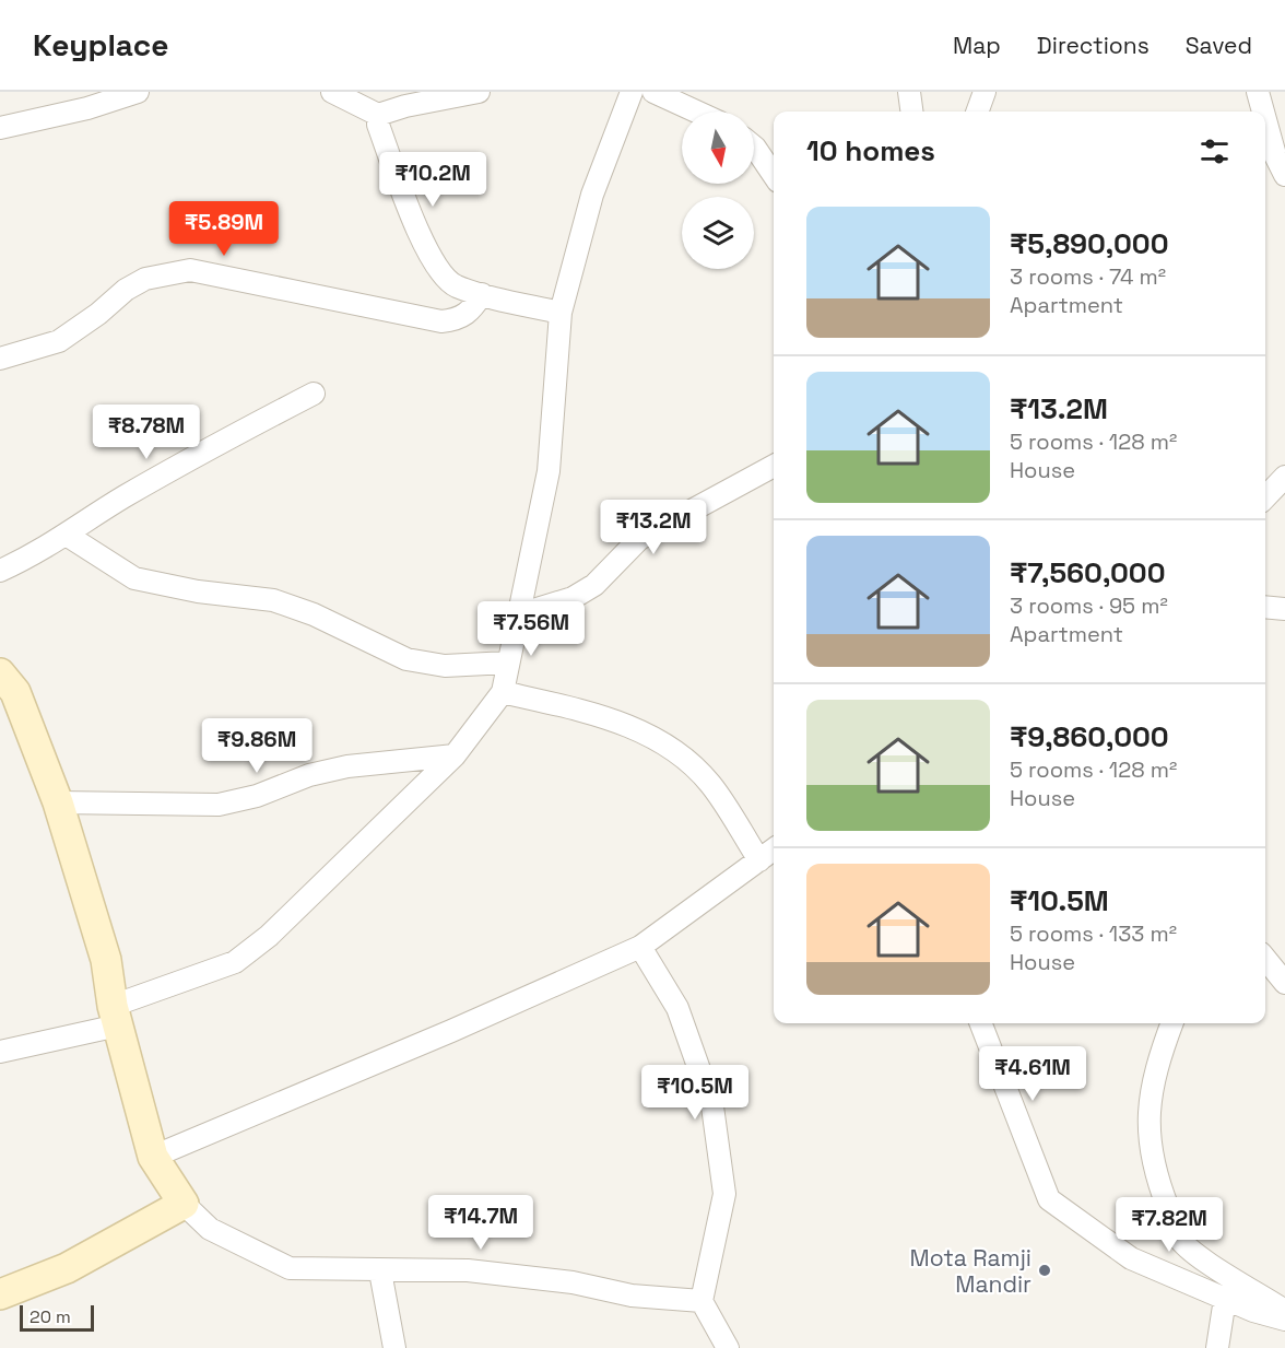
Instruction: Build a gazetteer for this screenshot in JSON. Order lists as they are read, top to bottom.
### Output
{
  "places": ["Mota Ramji Mandir"],
  "scale_bar": "20 m",
  "north": "bottom",
  "page": {
    "header": "Keyplace",
    "nav": ["Map", "Directions", "Saved"],
    "heading": "10 homes",
    "price": [
      "₹10.2M",
      "₹5.89M",
      "₹8.78M",
      "₹13.2M",
      "₹7.56M",
      "₹9.86M",
      "₹4.61M",
      "₹10.5M",
      "₹14.7M",
      "₹7.82M"
    ],
    "list": [
      {
        "name": "₹5,890,000",
        "note": "3 rooms · 74 m² · Apartment"
      },
      {
        "name": "₹13.2M",
        "note": "5 rooms · 128 m² · House"
      },
      {
        "name": "₹7,560,000",
        "note": "3 rooms · 95 m² · Apartment"
      },
      {
        "name": "₹9,860,000",
        "note": "5 rooms · 128 m² · House"
      },
      {
        "name": "₹10.5M",
        "note": "5 rooms · 133 m² · House"
      }
    ],
    "scale": "20 m"
  }
}
